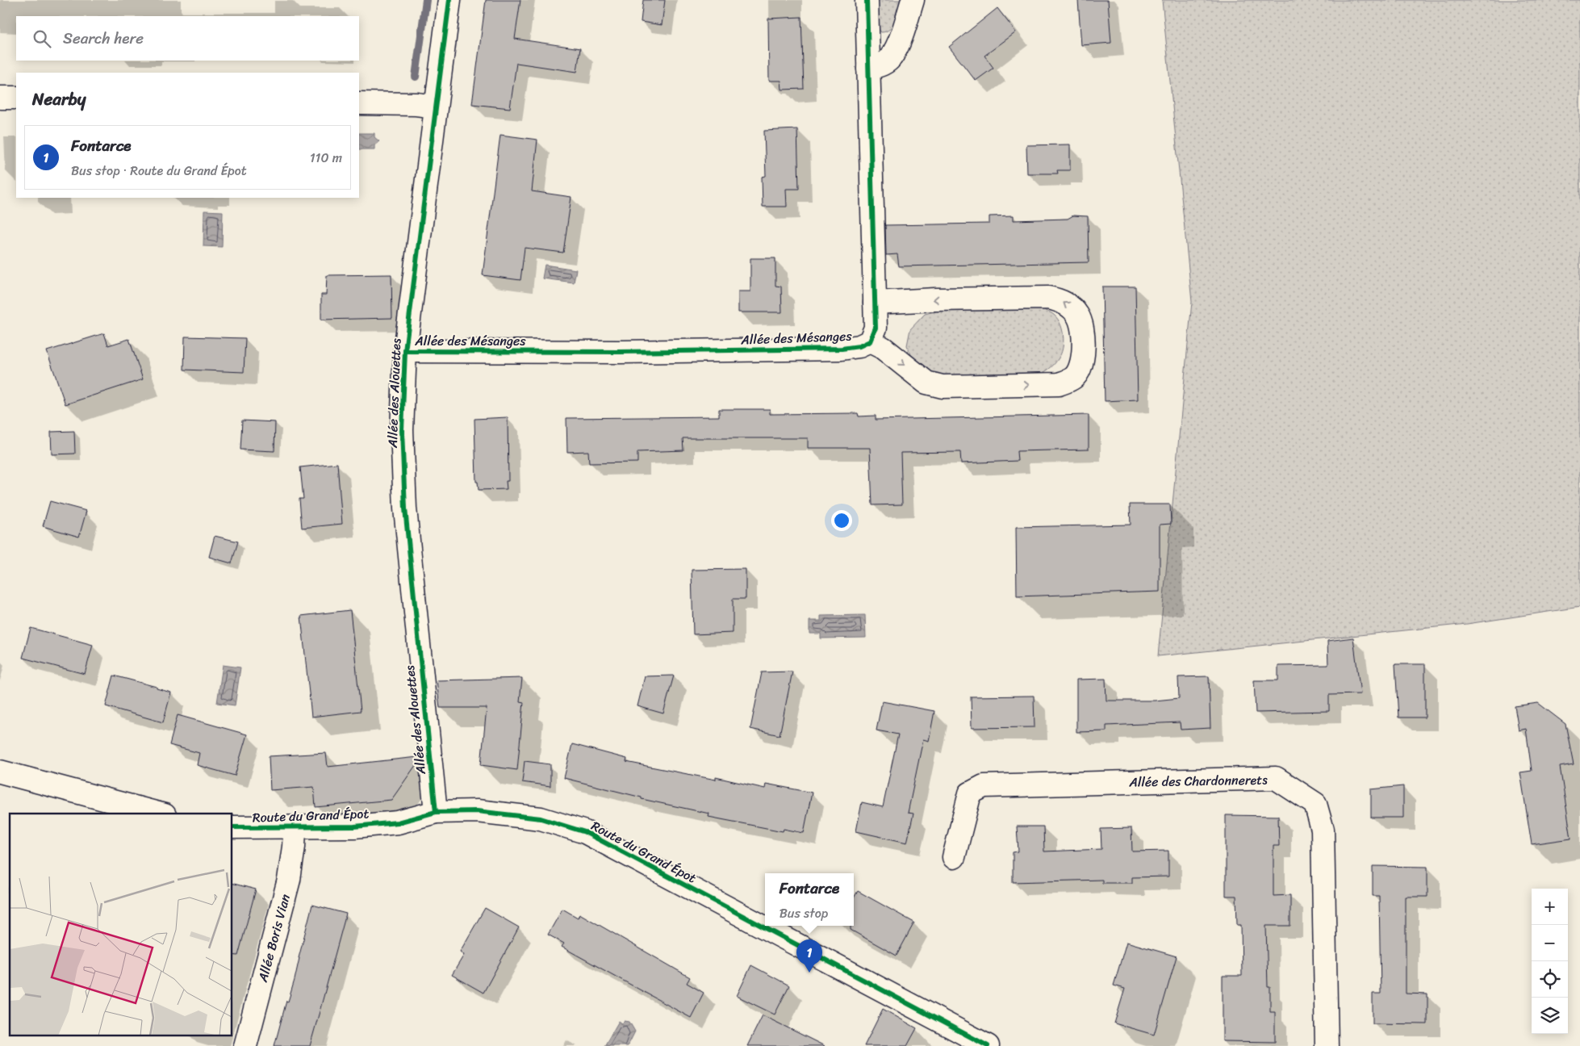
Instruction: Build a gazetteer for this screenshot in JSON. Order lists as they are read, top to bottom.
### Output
{
  "streets": {
    "street": [
      "Allée des Mésanges",
      "Allée des Alouettes",
      "Allée des Chardonnerets",
      "Route du Grand Épot",
      "Allée Boris Vian"
    ]
  },
  "crossings": [
    ["Allée des Mésanges", "Allée des Alouettes"],
    ["Allée des Alouettes", "Route du Grand Épot"],
    ["Route du Grand Épot", "Allée Boris Vian"]
  ],
  "page": {
    "search": "Search here",
    "heading": "Nearby",
    "list": [
      {
        "mark": "1",
        "name": "Fontarce",
        "note": "Bus stop · Route du Grand Épot",
        "value": "110 m"
      }
    ],
    "popup": ["Fontarce", "Bus stop"],
    "map_buttons": ["+", "−"],
    "pins": "1"
  }
}
